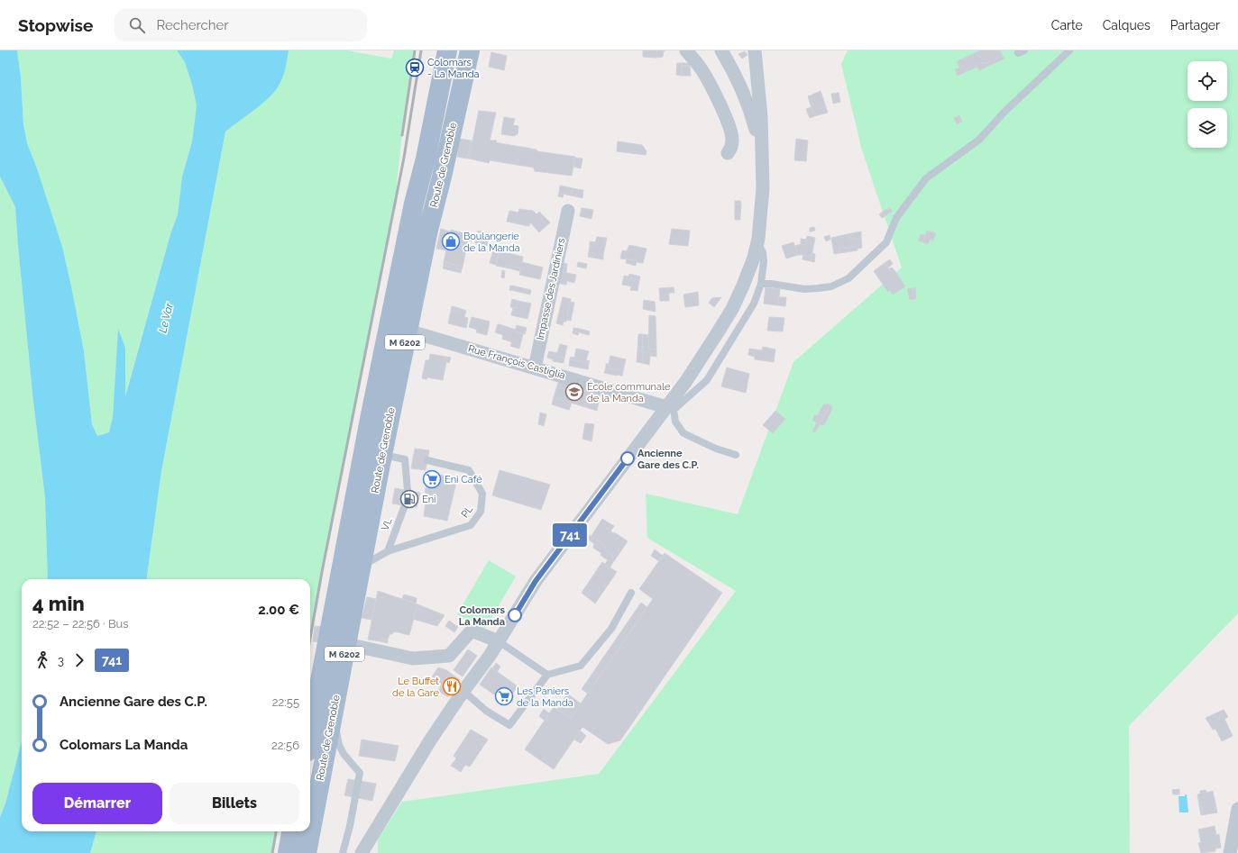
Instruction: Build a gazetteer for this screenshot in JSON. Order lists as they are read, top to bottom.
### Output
{
  "streets": {
    "main road": ["Route de Grenoble", "M 6202"],
    "street": ["Impasse des Jardiniers", "Rue François Castiglia"],
    "lane": ["PL", "VL"]
  },
  "crossings": [
    ["Route de Grenoble", "M 6202"],
    ["Route de Grenoble", "Rue François Castiglia"],
    ["Route de Grenoble", "PL"],
    ["Impasse des Jardiniers", "Rue François Castiglia"],
    ["PL", "VL"]
  ],
  "water": ["Le Var"],
  "places": {
    "station": ["Colomars - La Manda"],
    "shop": ["Boulangerie de la Manda"],
    "school or university": ["École communale de la Manda"],
    "other": ["Ancienne Gare des C.P.", "Colomars La Manda"],
    "supermarket": ["Eni Café", "Les Paniers de la Manda"],
    "fuel station": ["Eni"],
    "restaurant": ["Le Buffet de la Gare"]
  },
  "lines": ["bus line 741"],
  "page": {
    "header": "Stopwise",
    "search": "Rechercher",
    "nav": ["Carte", "Calques", "Partager"],
    "on_map": "741",
    "heading": ["4 min", "22:52 – 22:56 · Bus", "2.00 €"],
    "legs": ["3", "741"],
    "list": [
      {
        "name": "Ancienne Gare des C.P.",
        "value": "22:55"
      },
      {
        "name": "Colomars La Manda",
        "value": "22:56"
      }
    ],
    "buttons": ["Démarrer", "Billets"]
  }
}
